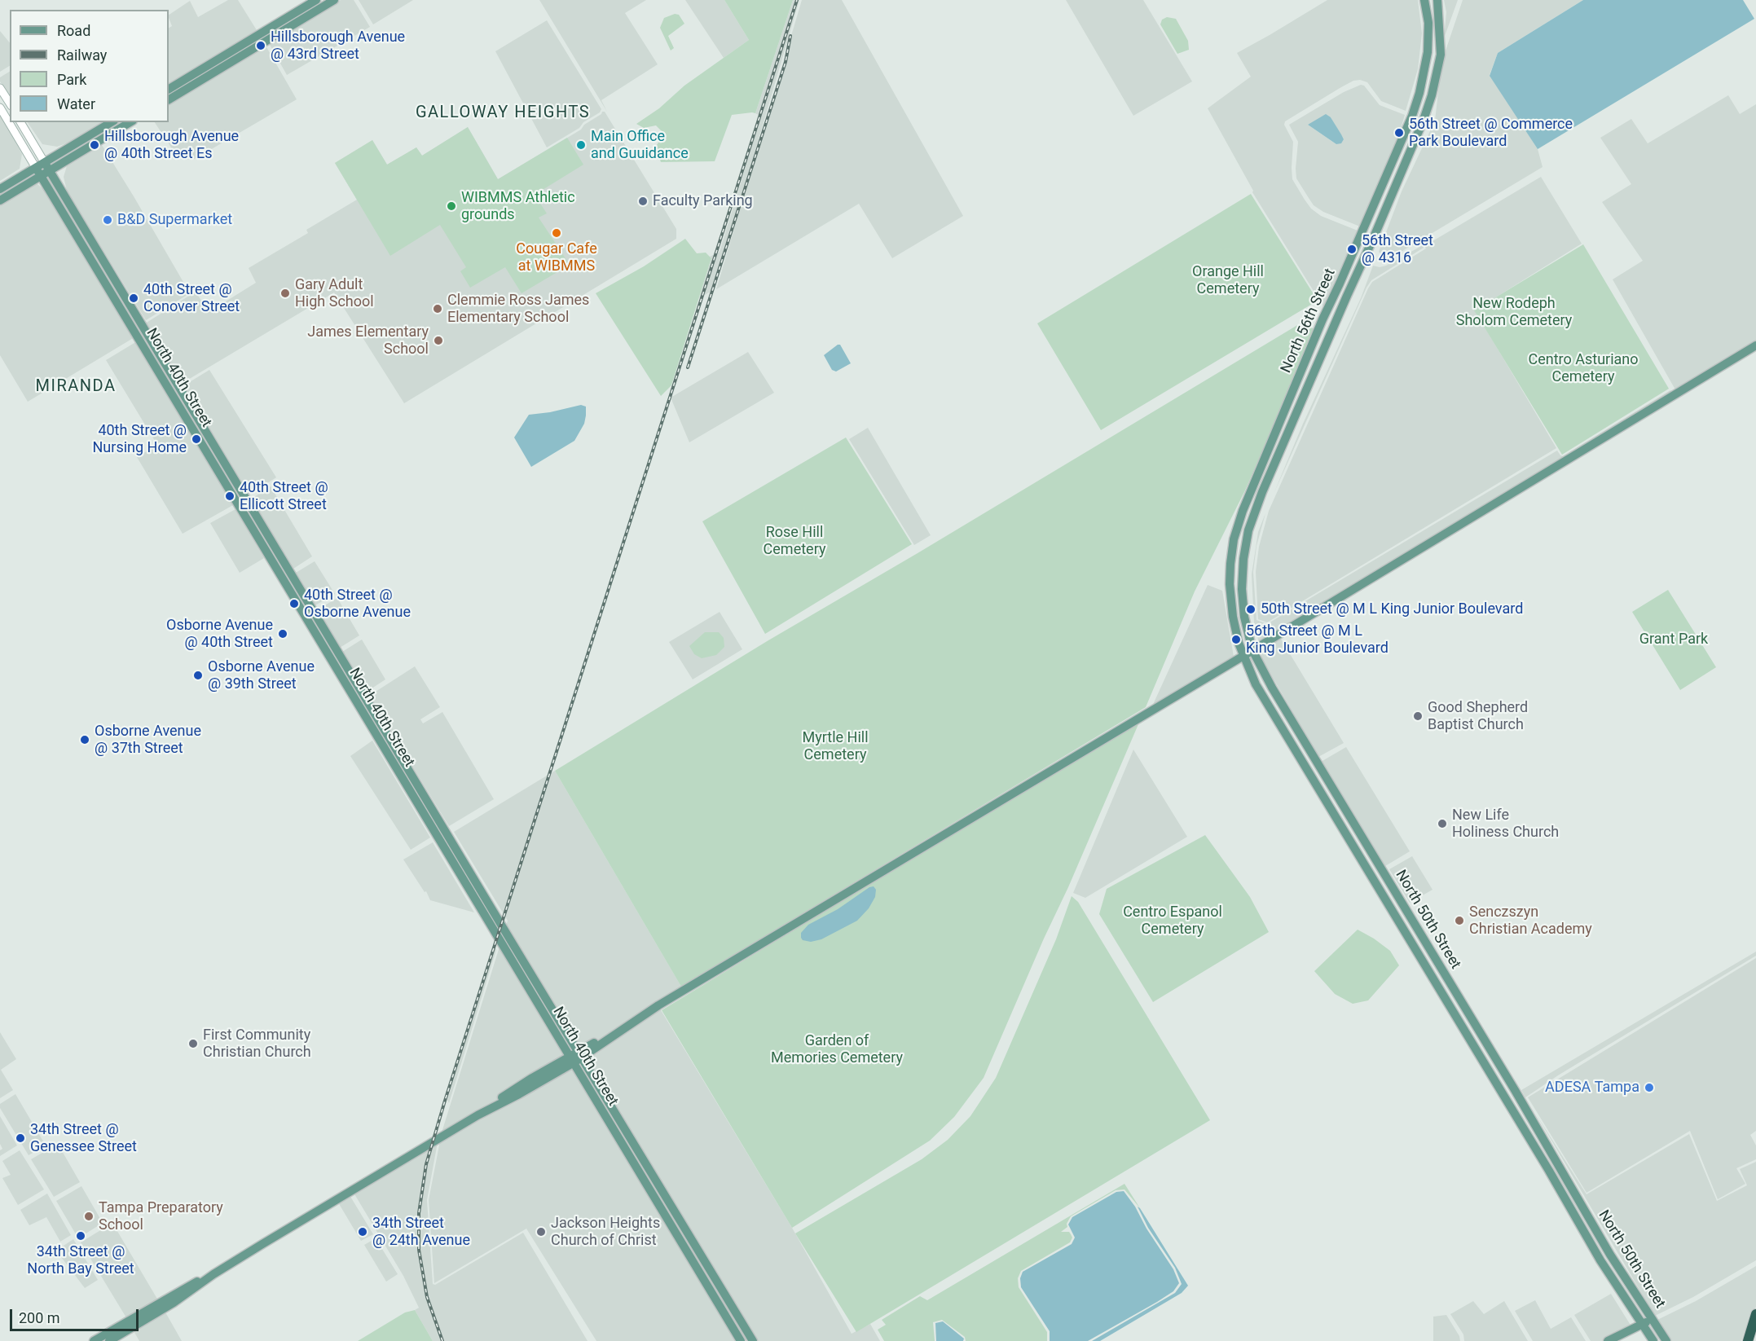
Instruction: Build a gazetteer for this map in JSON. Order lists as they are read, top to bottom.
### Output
{
  "streets": {
    "main road": ["North 56th Street", "North 40th Street", "North 50th Street"]
  },
  "crossings": [
    ["North 56th Street", "North 50th Street"]
  ],
  "districts": ["GALLOWAY HEIGHTS", "MIRANDA"],
  "parks": [
    "Orange Hill Cemetery",
    "New Rodeph Sholom Cemetery",
    "Centro Asturiano Cemetery",
    "Rose Hill Cemetery",
    "Grant Park",
    "Myrtle Hill Cemetery",
    "Centro Espanol Cemetery",
    "Garden of Memories Cemetery"
  ],
  "places": [
    "Hillsborough Avenue @ 43rd Street",
    "56th Street @ Commerce Park Boulevard",
    "Hillsborough Avenue @ 40th Street Es",
    "Main Office and Guuidance",
    "Faculty Parking",
    "WIBMMS Athletic grounds",
    "B&D Supermarket",
    "Cougar Cafe at WIBMMS",
    "56th Street @ 4316",
    "Gary Adult High School",
    "40th Street @ Conover Street",
    "Clemmie Ross James Elementary School",
    "James Elementary School",
    "40th Street @ Nursing Home",
    "40th Street @ Ellicott Street",
    "40th Street @ Osborne Avenue",
    "50th Street @ M L King Junior Boulevard",
    "Osborne Avenue @ 40th Street",
    "56th Street @ M L King Junior Boulevard",
    "Osborne Avenue @ 39th Street",
    "Good Shepherd Baptist Church",
    "Osborne Avenue @ 37th Street",
    "New Life Holiness Church",
    "Senczszyn Christian Academy",
    "First Community Christian Church",
    "ADESA Tampa",
    "34th Street @ Genessee Street",
    "Tampa Preparatory School",
    "34th Street @ 24th Avenue",
    "Jackson Heights Church of Christ",
    "34th Street @ North Bay Street"
  ],
  "legend": [
    "Road",
    "Railway",
    "Park",
    "Water"
  ],
  "scale_bar": "200 m"
}
